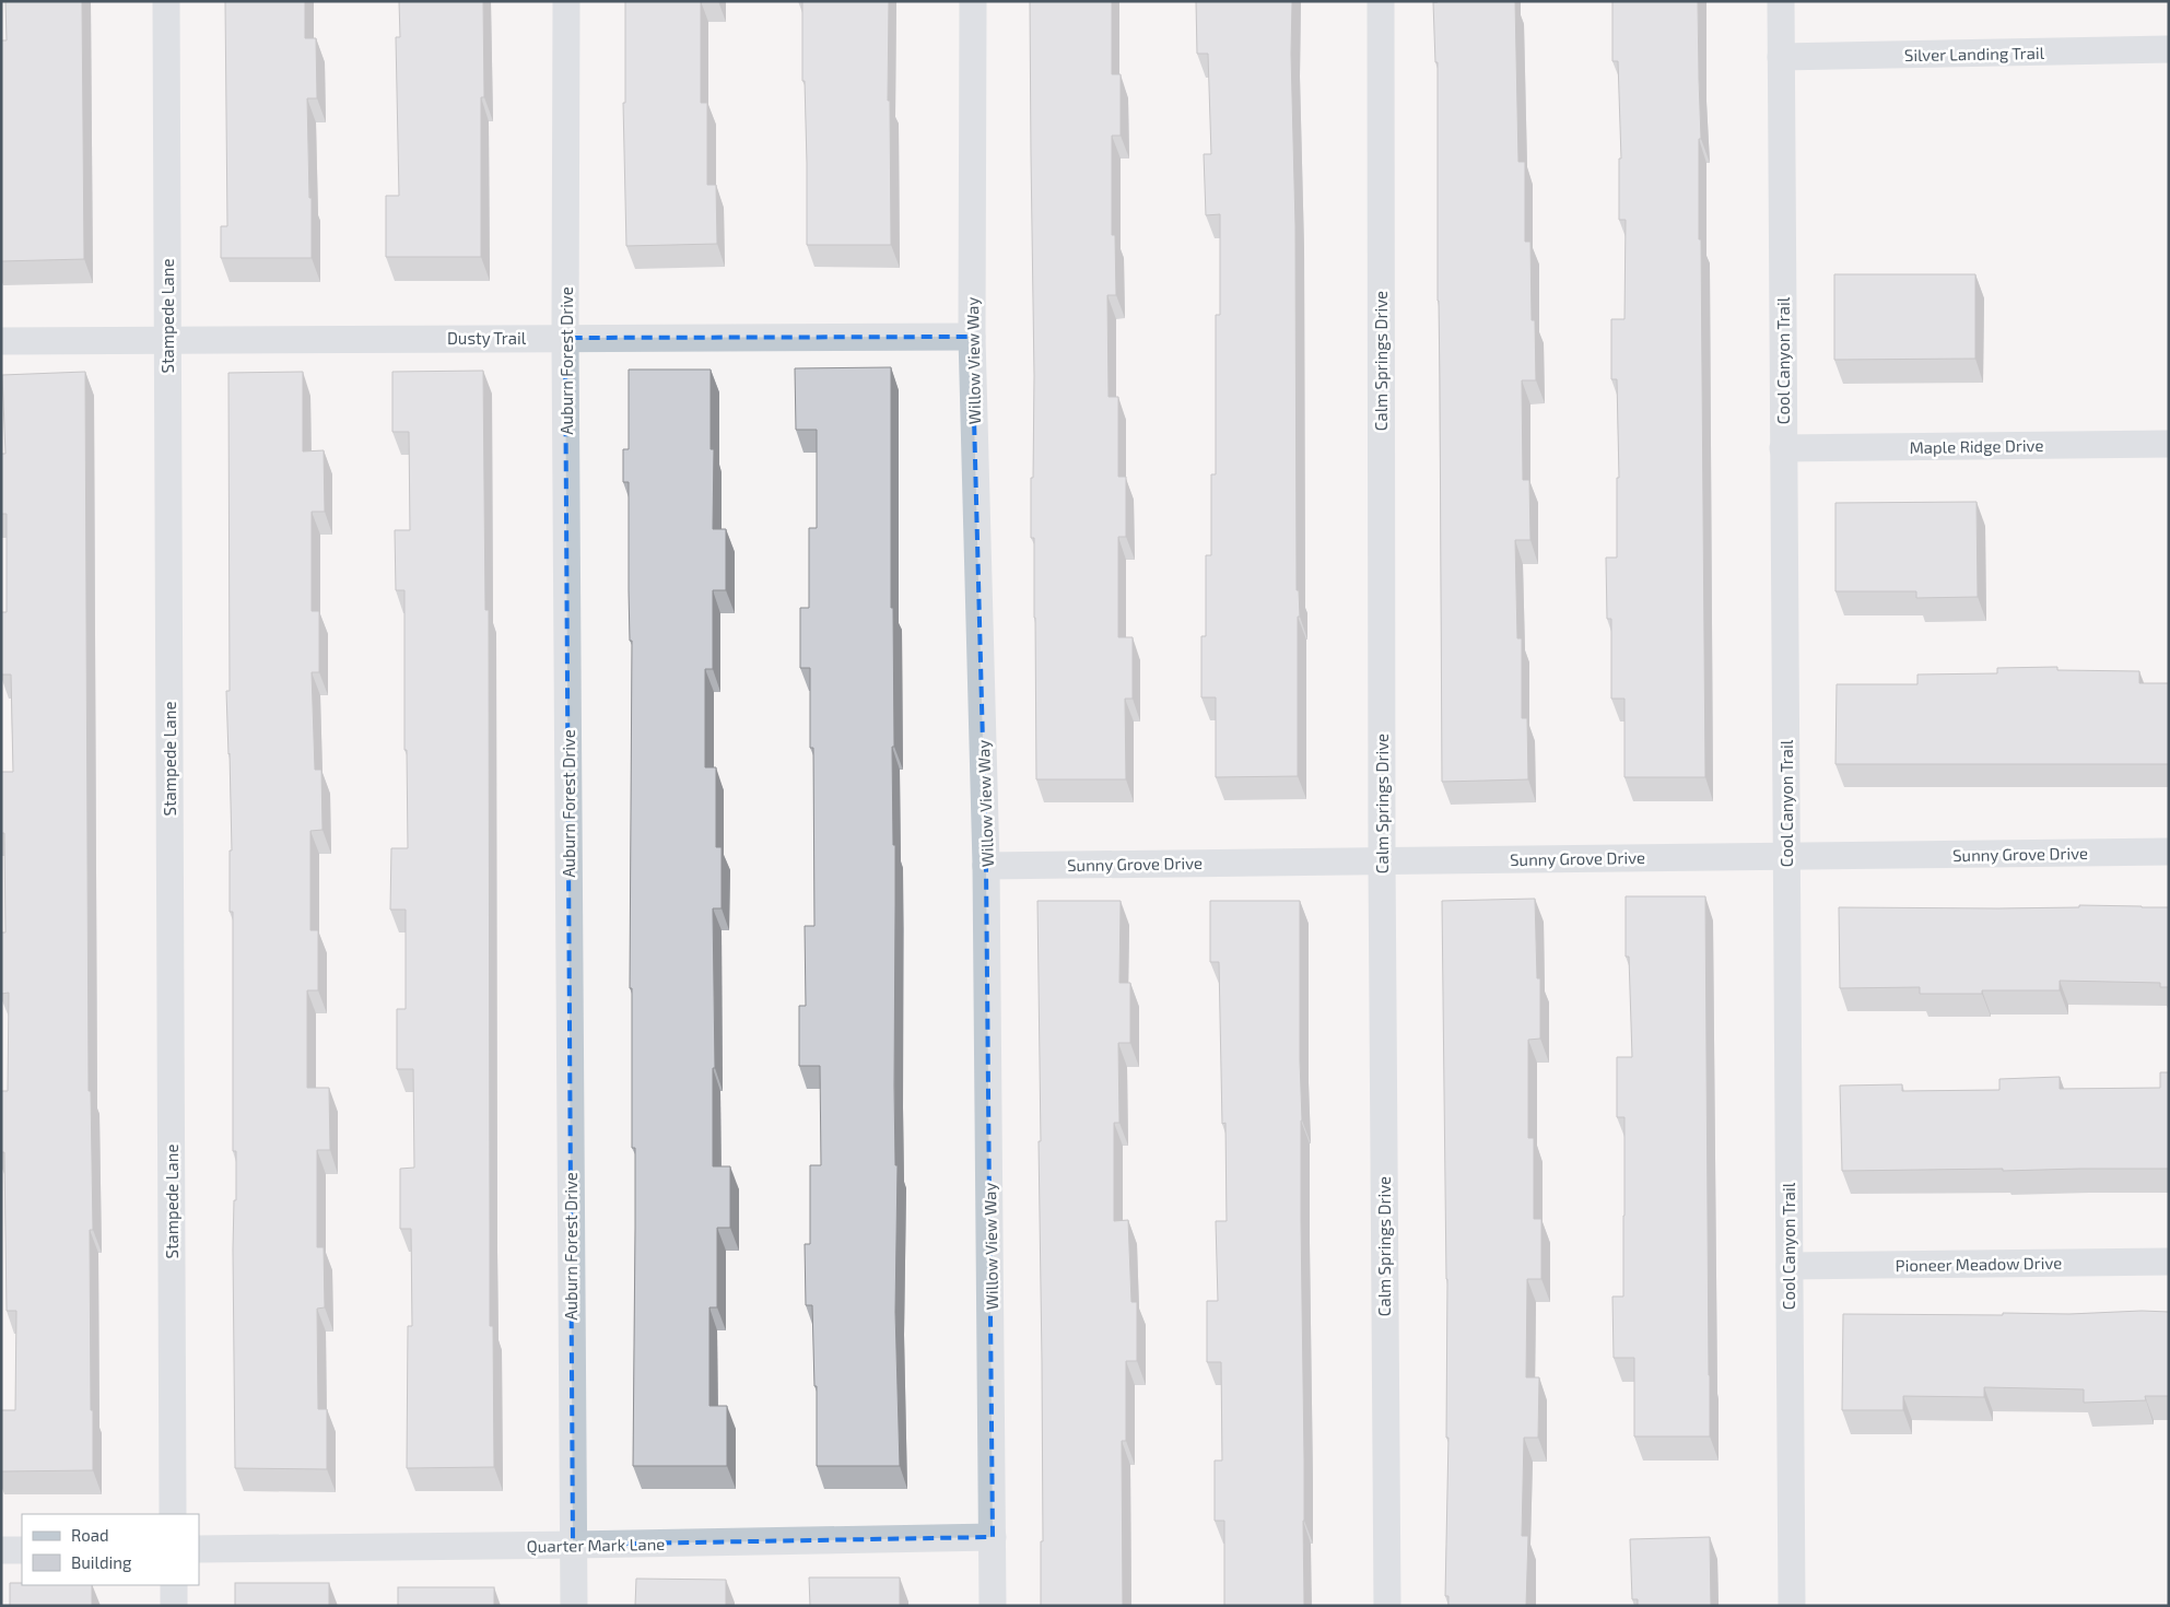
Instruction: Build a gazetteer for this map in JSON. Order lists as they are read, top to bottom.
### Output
{
  "streets": {
    "street": [
      "Silver Landing Trail",
      "Stampede Lane",
      "Dusty Trail",
      "Auburn Forest Drive",
      "Willow View Way",
      "Calm Springs Drive",
      "Cool Canyon Trail",
      "Maple Ridge Drive",
      "Sunny Grove Drive",
      "Pioneer Meadow Drive",
      "Quarter Mark Lane"
    ]
  },
  "crossings": [
    ["Silver Landing Trail", "Cool Canyon Trail"],
    ["Stampede Lane", "Dusty Trail"],
    ["Dusty Trail", "Auburn Forest Drive"],
    ["Dusty Trail", "Willow View Way"],
    ["Auburn Forest Drive", "Quarter Mark Lane"],
    ["Willow View Way", "Sunny Grove Drive"],
    ["Willow View Way", "Quarter Mark Lane"],
    ["Calm Springs Drive", "Sunny Grove Drive"],
    ["Cool Canyon Trail", "Maple Ridge Drive"],
    ["Cool Canyon Trail", "Sunny Grove Drive"],
    ["Cool Canyon Trail", "Pioneer Meadow Drive"]
  ],
  "legend": ["Road", "Building"]
}
